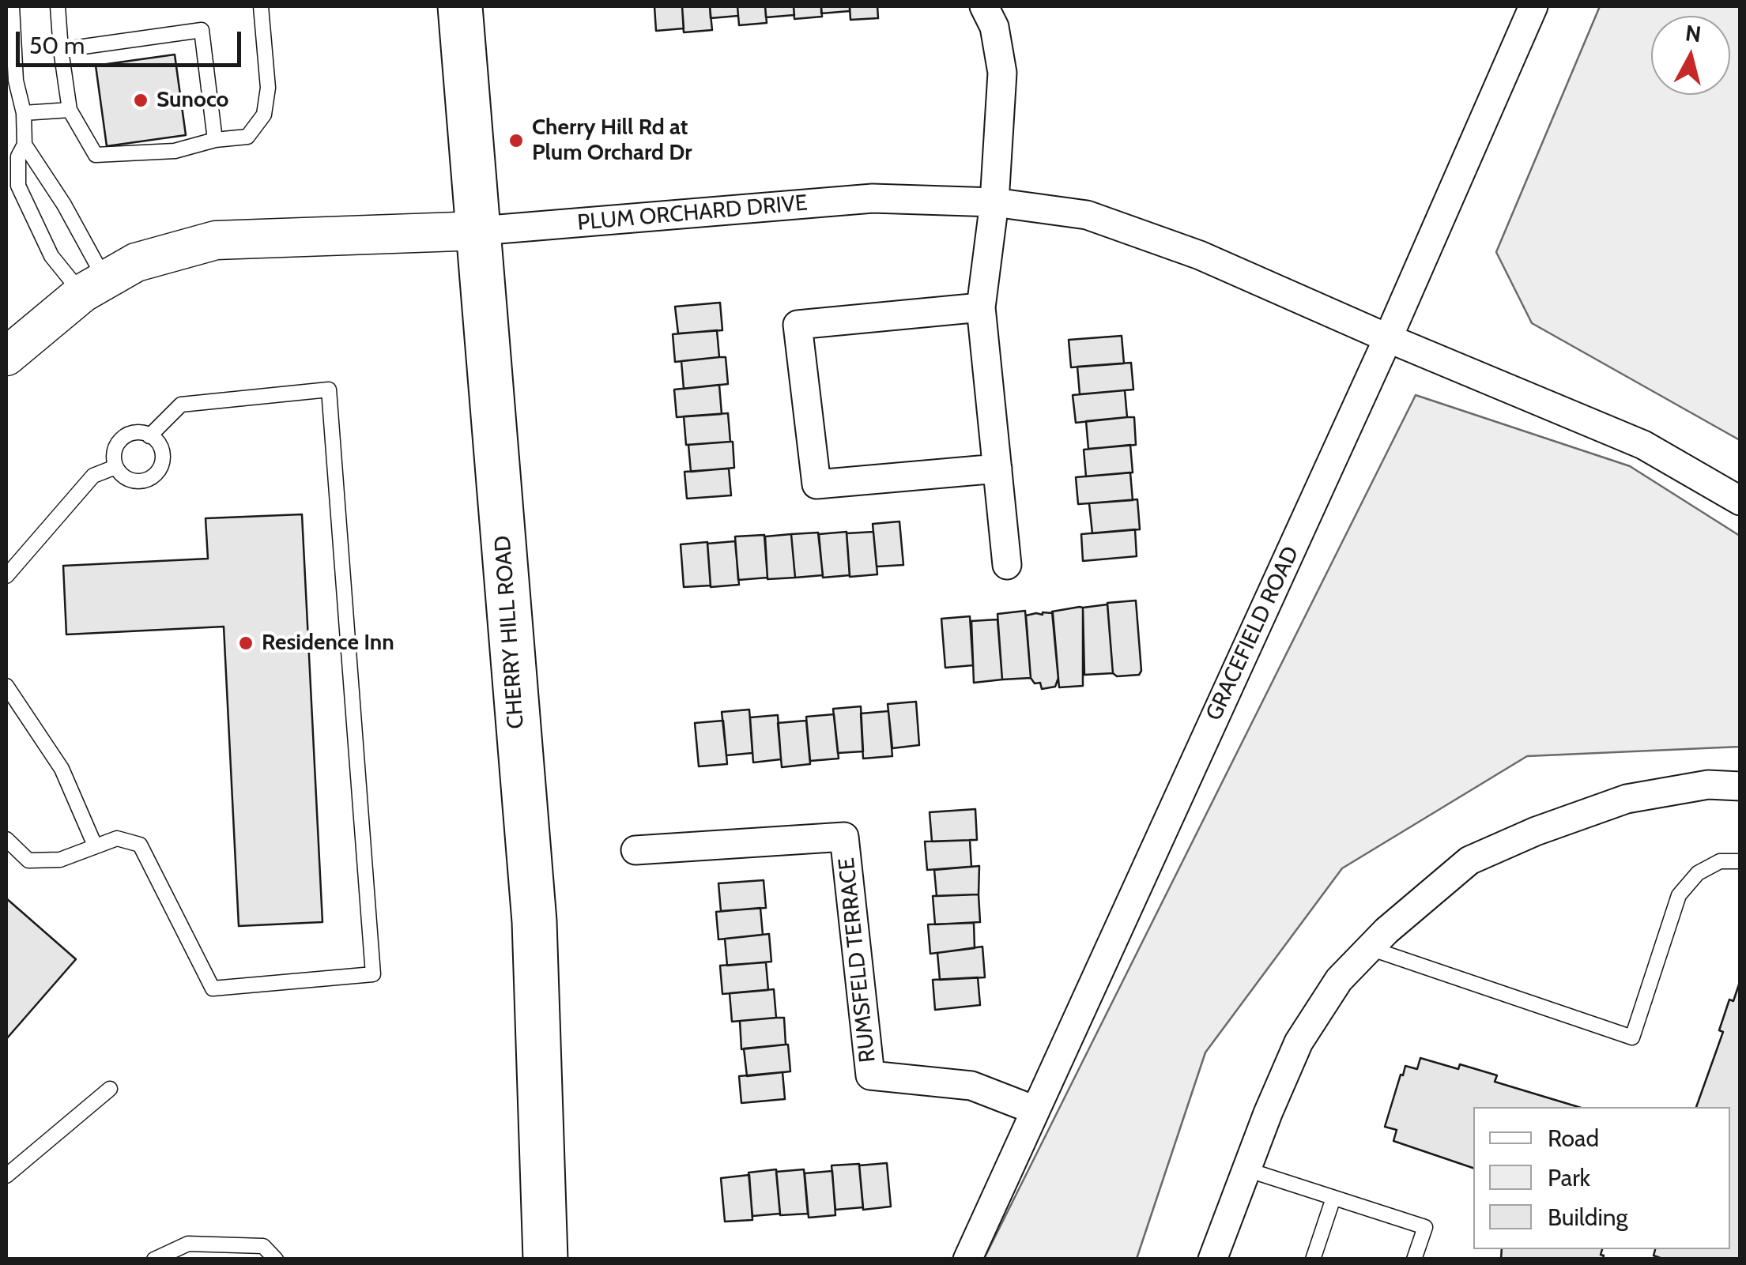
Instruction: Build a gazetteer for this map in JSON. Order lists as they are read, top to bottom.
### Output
{
  "streets": {
    "main road": ["CHERRY HILL ROAD"],
    "street": ["PLUM ORCHARD DRIVE", "GRACEFIELD ROAD", "RUMSFELD TERRACE"]
  },
  "crossings": [
    ["PLUM ORCHARD DRIVE", "CHERRY HILL ROAD"],
    ["PLUM ORCHARD DRIVE", "GRACEFIELD ROAD"],
    ["GRACEFIELD ROAD", "RUMSFELD TERRACE"]
  ],
  "places": ["Sunoco", "Cherry Hill Rd at Plum Orchard Dr", "Residence Inn"],
  "legend": ["Road", "Park", "Building"],
  "scale_bar": "50 m",
  "north": "top"
}
